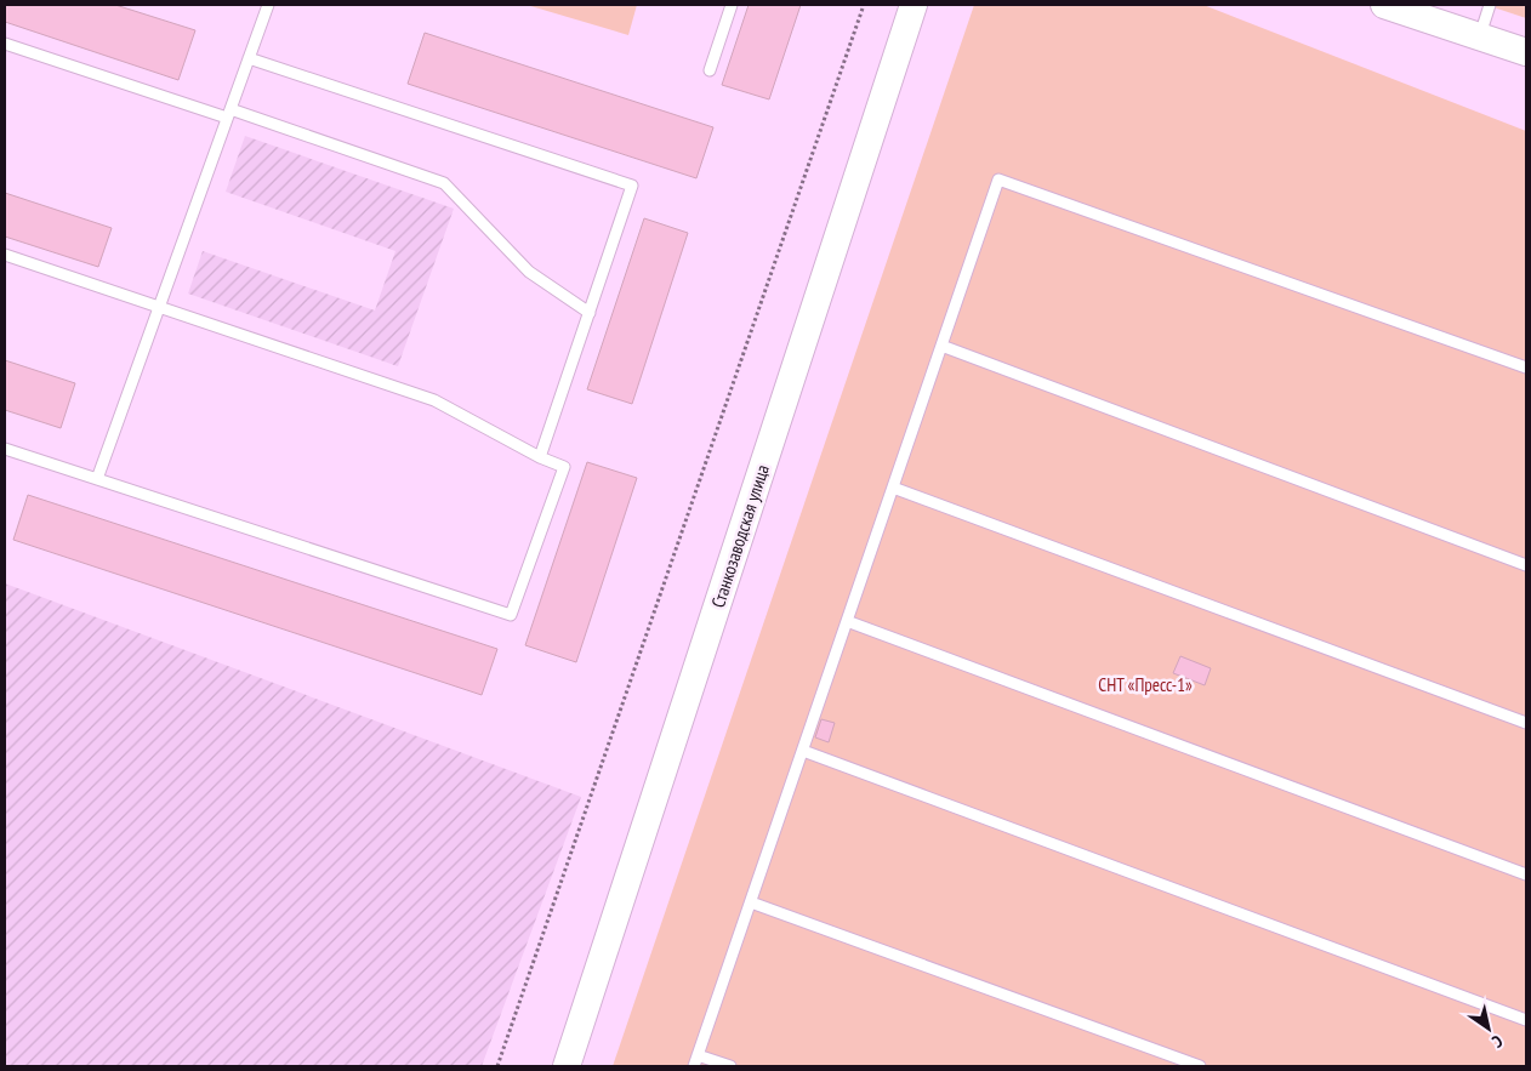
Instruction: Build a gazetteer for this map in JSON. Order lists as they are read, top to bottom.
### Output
{
  "streets": {
    "street": ["Станкозаводская улица"]
  },
  "parks": ["СНТ «Пресс-1»"],
  "north": "bottom right"
}
